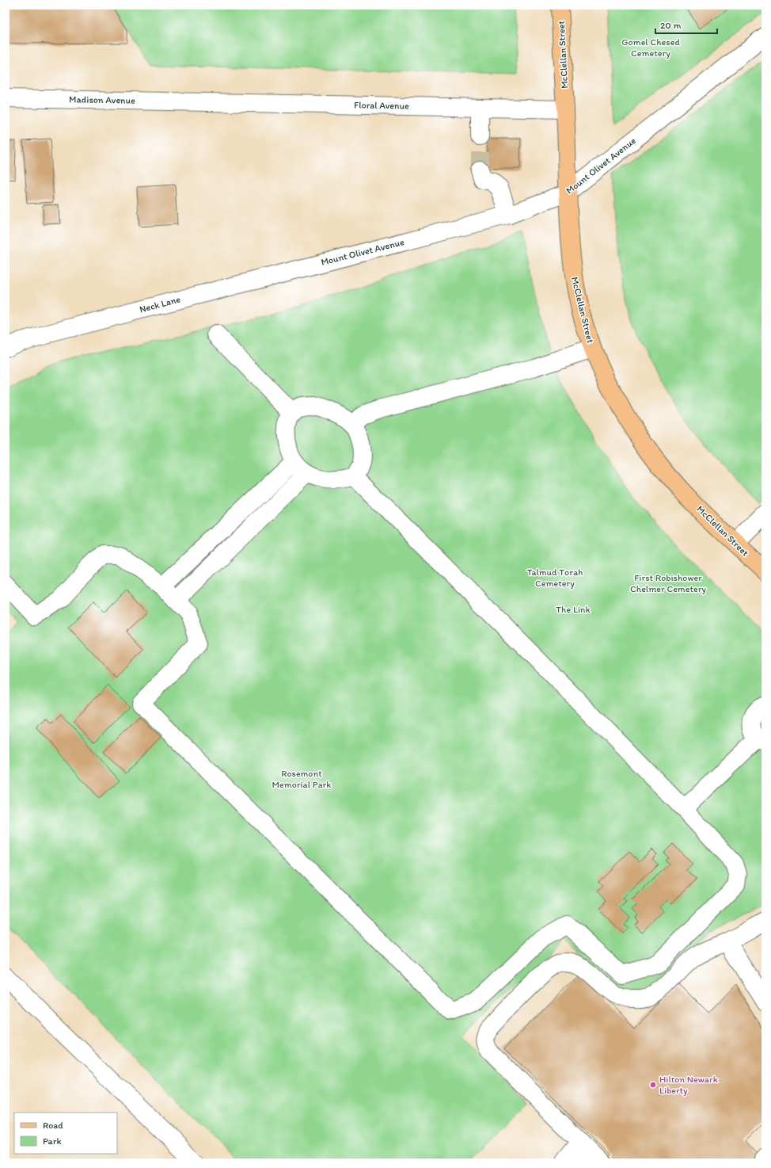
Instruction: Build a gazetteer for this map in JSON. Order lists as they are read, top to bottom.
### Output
{
  "streets": {
    "main road": ["McClellan Street"],
    "street": [
      "Madison Avenue",
      "Floral Avenue",
      "Mount Olivet Avenue",
      "Neck Lane"
    ]
  },
  "crossings": [
    ["McClellan Street", "Floral Avenue"],
    ["McClellan Street", "Mount Olivet Avenue"],
    ["Madison Avenue", "Floral Avenue"],
    ["Mount Olivet Avenue", "Neck Lane"]
  ],
  "parks": [
    "Gomel Chesed Cemetery",
    "Talmud Torah Cemetery",
    "First Robishower Chelmer Cemetery",
    "The Link",
    "Rosemont Memorial Park"
  ],
  "places": ["Hilton Newark Liberty"],
  "legend": ["Road", "Park"],
  "scale_bar": "20 m"
}
